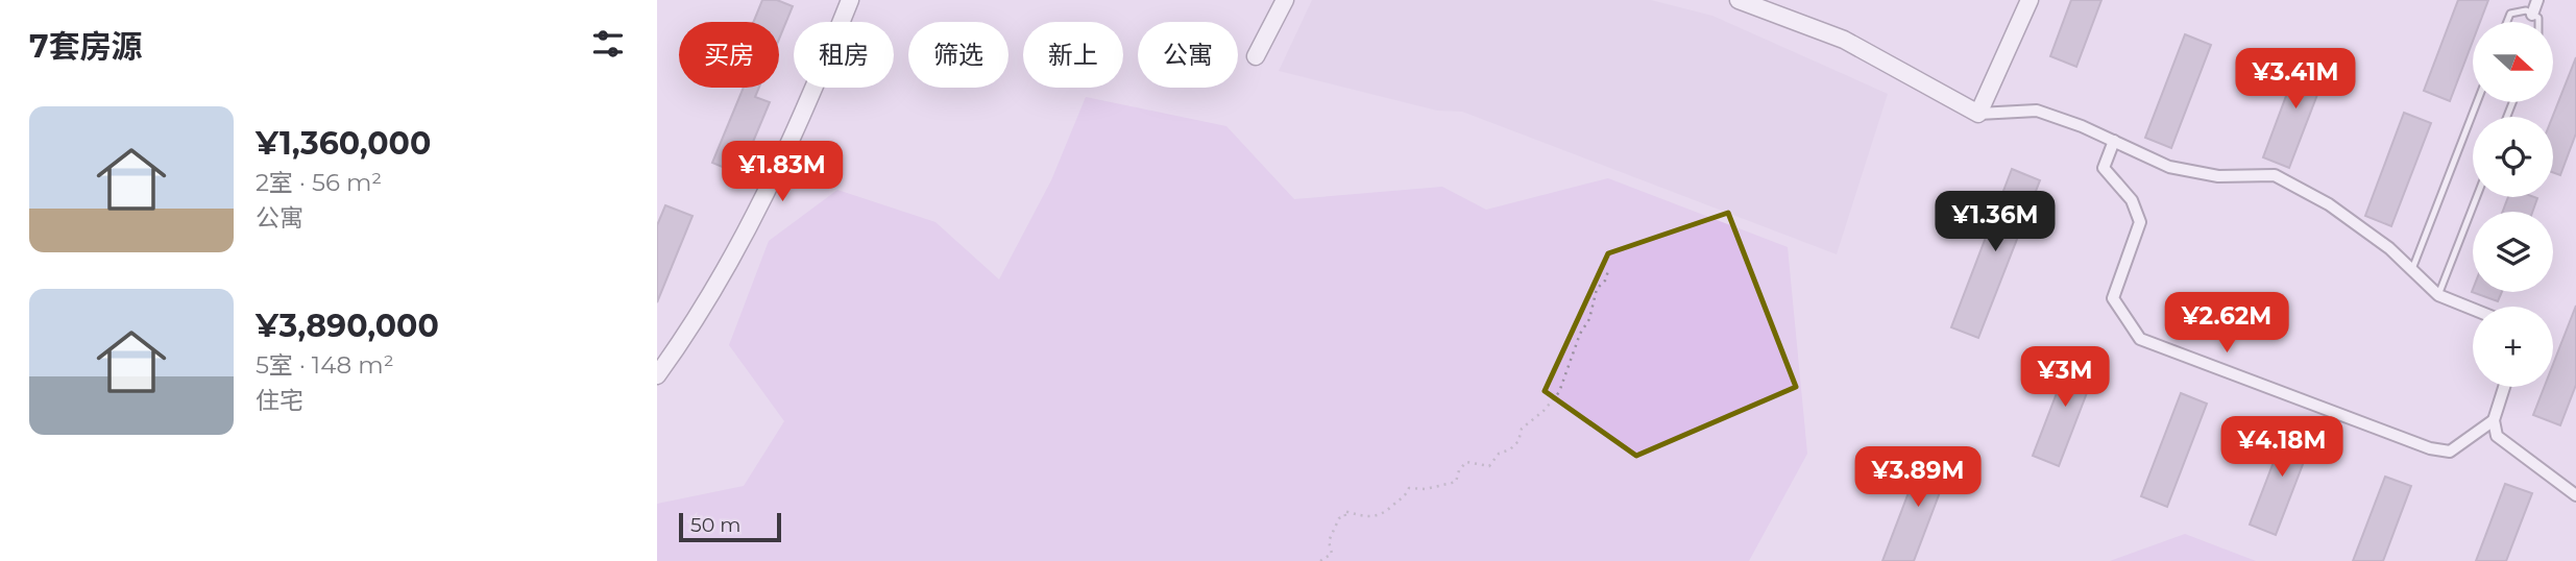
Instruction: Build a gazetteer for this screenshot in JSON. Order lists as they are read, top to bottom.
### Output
{
  "scale_bar": "50 m",
  "north": "right",
  "page": {
    "heading": "7套房源",
    "map_buttons": "+",
    "chip": [
      "买房",
      "租房",
      "筛选",
      "新上",
      "公寓"
    ],
    "price": [
      "¥3.41M",
      "¥1.83M",
      "¥1.36M",
      "¥2.62M",
      "¥3M",
      "¥4.18M",
      "¥3.89M"
    ],
    "list": [
      {
        "name": "¥1,360,000",
        "note": "2室 · 56 m² · 公寓"
      },
      {
        "name": "¥3,890,000",
        "note": "5室 · 148 m² · 住宅"
      }
    ],
    "scale": "50 m"
  }
}
